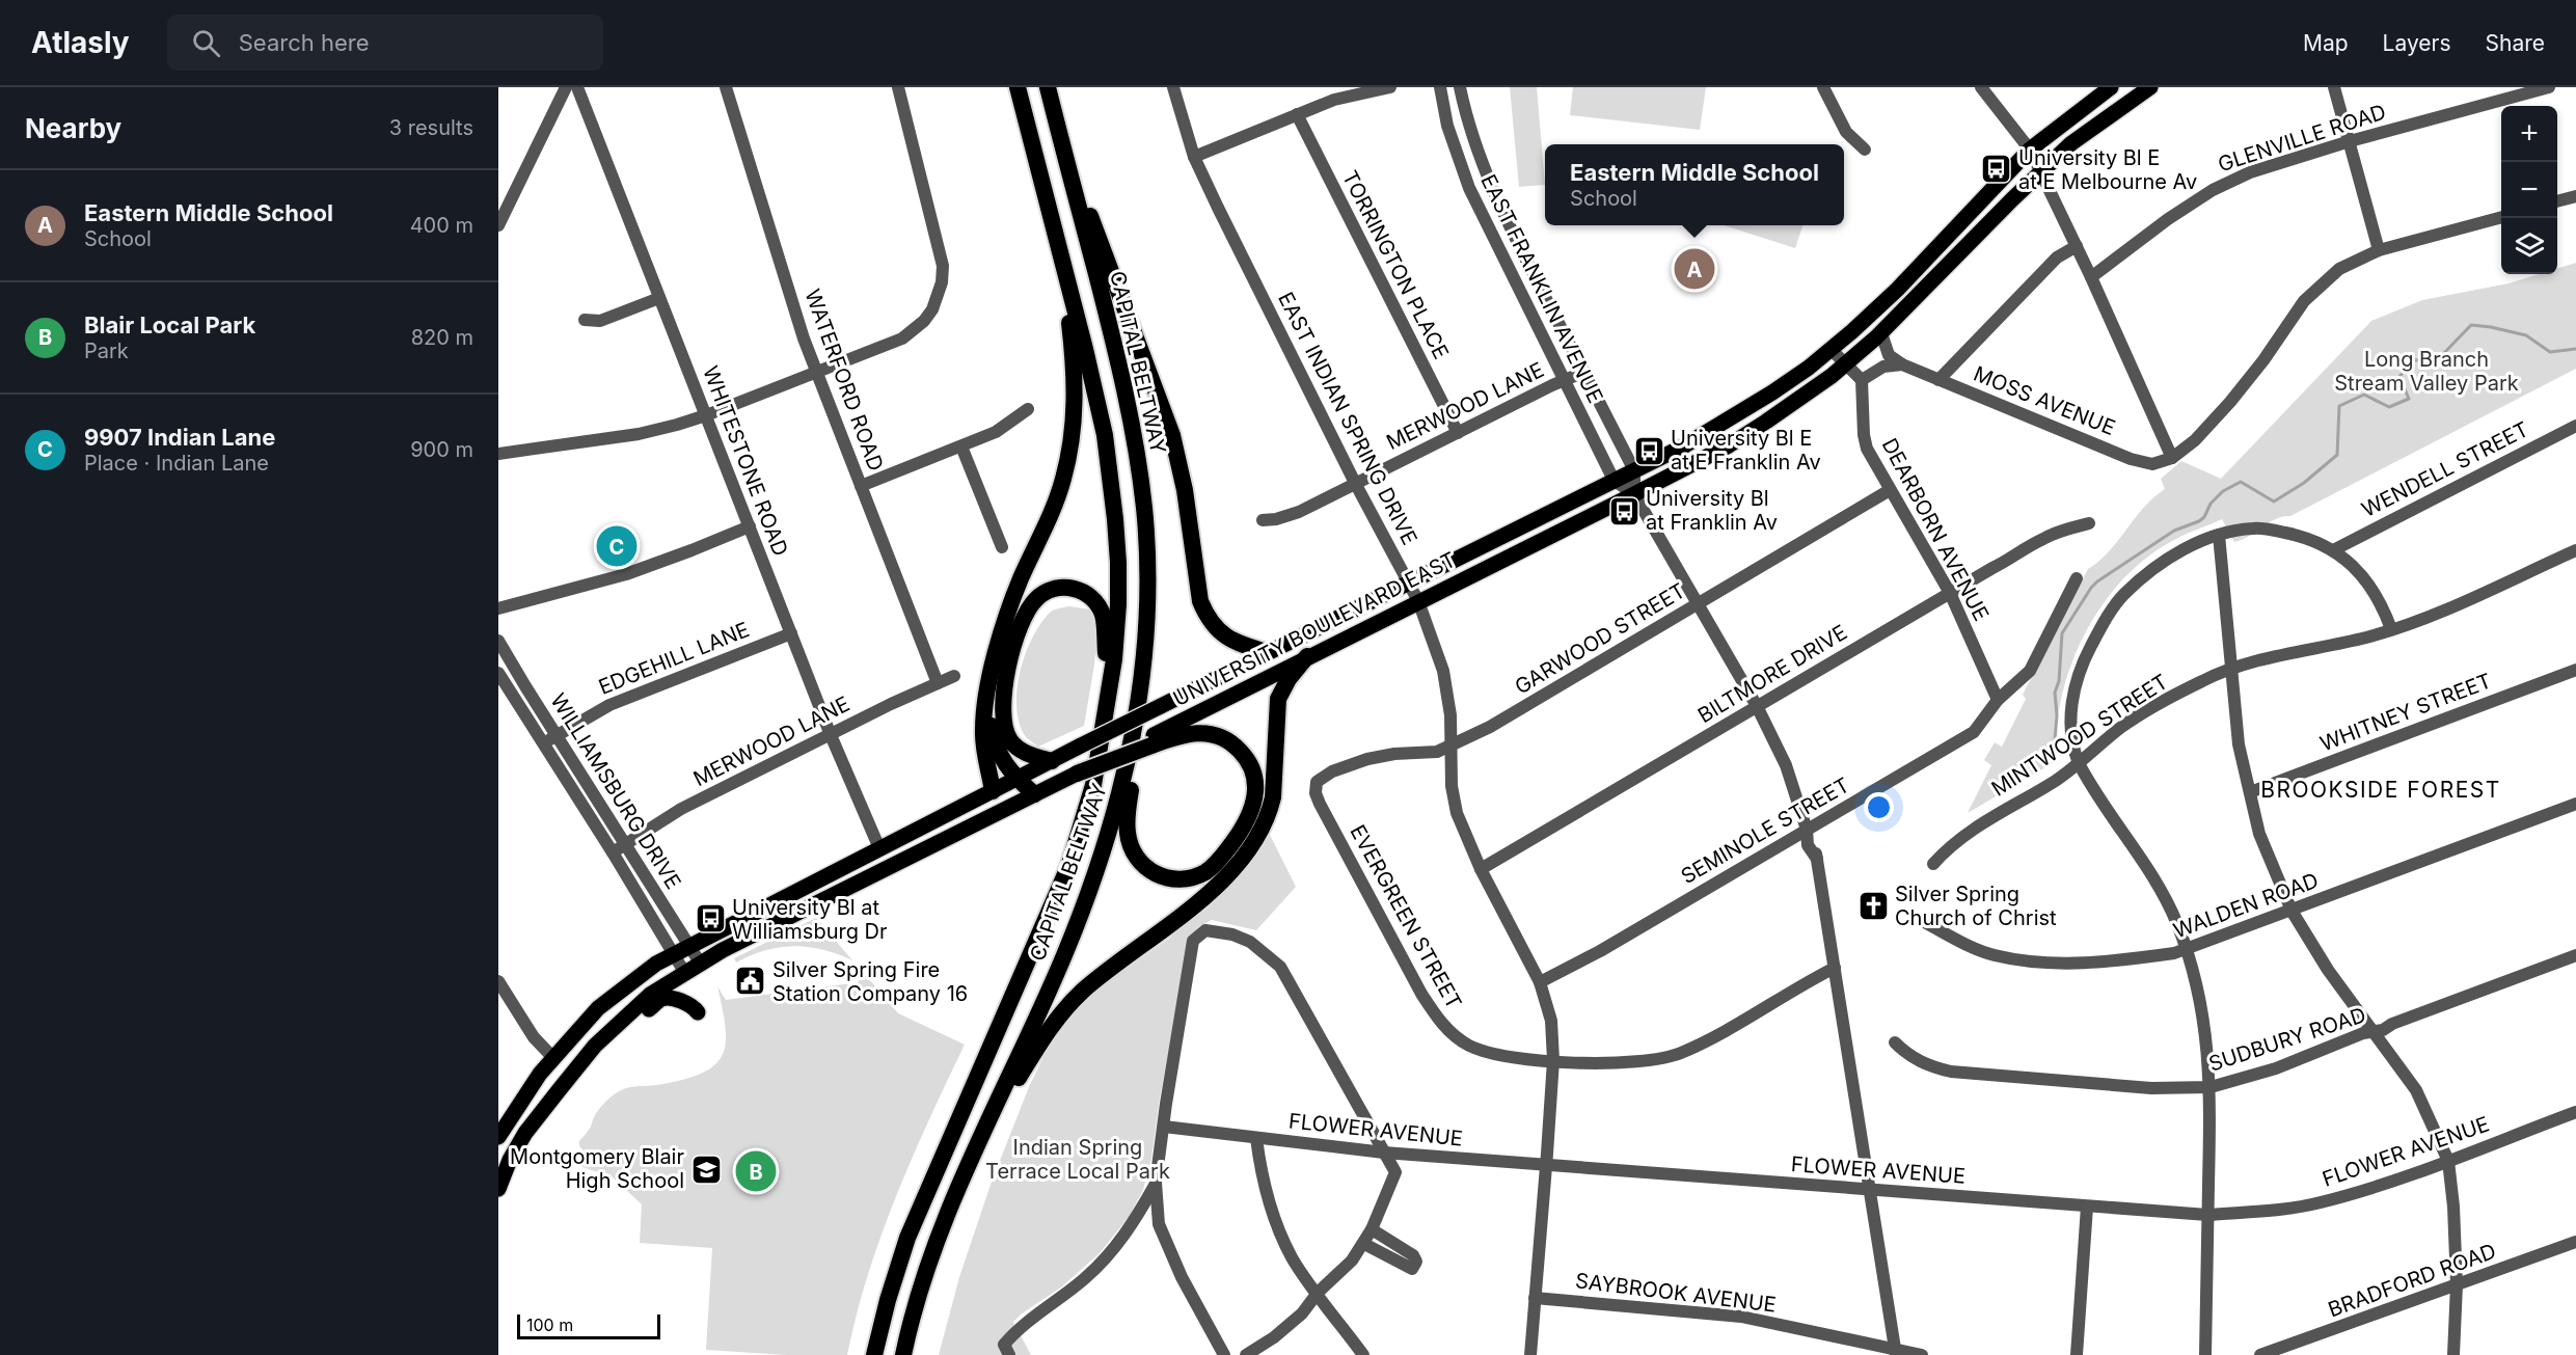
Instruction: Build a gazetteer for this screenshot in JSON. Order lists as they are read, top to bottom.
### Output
{
  "streets": {
    "highway": ["CAPITAL BELTWAY"],
    "main road": ["UNIVERSITY BOULEVARD EAST"],
    "street": [
      "GLENVILLE ROAD",
      "TORRINGTON PLACE",
      "EAST FRANKLIN AVENUE",
      "WATERFORD ROAD",
      "MOSS AVENUE",
      "MERWOOD LANE",
      "EAST INDIAN SPRING DRIVE",
      "WHITESTONE ROAD",
      "WENDELL STREET",
      "DEARBORN AVENUE",
      "GARWOOD STREET",
      "EDGEHILL LANE",
      "BILTMORE DRIVE",
      "WHITNEY STREET",
      "MINTWOOD STREET",
      "WILLIAMSBURG DRIVE",
      "SEMINOLE STREET",
      "WALDEN ROAD",
      "EVERGREEN STREET",
      "SUDBURY ROAD",
      "FLOWER AVENUE",
      "BRADFORD ROAD",
      "SAYBROOK AVENUE"
    ]
  },
  "crossings": [
    ["TORRINGTON PLACE", "MERWOOD LANE"],
    ["EAST FRANKLIN AVENUE", "MERWOOD LANE"],
    ["EAST FRANKLIN AVENUE", "UNIVERSITY BOULEVARD EAST"],
    ["EAST FRANKLIN AVENUE", "GARWOOD STREET"],
    ["EAST FRANKLIN AVENUE", "BILTMORE DRIVE"],
    ["EAST FRANKLIN AVENUE", "SEMINOLE STREET"],
    ["EAST FRANKLIN AVENUE", "EVERGREEN STREET"],
    ["EAST FRANKLIN AVENUE", "FLOWER AVENUE"],
    ["EAST FRANKLIN AVENUE", "SAYBROOK AVENUE"],
    ["WATERFORD ROAD", "MERWOOD LANE"],
    ["MOSS AVENUE", "UNIVERSITY BOULEVARD EAST"],
    ["MERWOOD LANE", "EAST INDIAN SPRING DRIVE"],
    ["MERWOOD LANE", "WHITESTONE ROAD"],
    ["MERWOOD LANE", "WILLIAMSBURG DRIVE"],
    ["EAST INDIAN SPRING DRIVE", "UNIVERSITY BOULEVARD EAST"],
    ["EAST INDIAN SPRING DRIVE", "GARWOOD STREET"],
    ["EAST INDIAN SPRING DRIVE", "BILTMORE DRIVE"],
    ["EAST INDIAN SPRING DRIVE", "SEMINOLE STREET"],
    ["EAST INDIAN SPRING DRIVE", "EVERGREEN STREET"],
    ["EAST INDIAN SPRING DRIVE", "FLOWER AVENUE"],
    ["EAST INDIAN SPRING DRIVE", "SAYBROOK AVENUE"],
    ["WHITESTONE ROAD", "UNIVERSITY BOULEVARD EAST"],
    ["WHITESTONE ROAD", "EDGEHILL LANE"],
    ["DEARBORN AVENUE", "GARWOOD STREET"],
    ["DEARBORN AVENUE", "BILTMORE DRIVE"],
    ["DEARBORN AVENUE", "SEMINOLE STREET"],
    ["UNIVERSITY BOULEVARD EAST", "WILLIAMSBURG DRIVE"],
    ["GARWOOD STREET", "EVERGREEN STREET"],
    ["EDGEHILL LANE", "WILLIAMSBURG DRIVE"]
  ],
  "districts": ["BROOKSIDE FOREST"],
  "parks": ["Long Branch Stream Valley Park", "Indian Spring Terrace Local Park"],
  "places": {
    "bus stop": [
      "University Bl E at E Melbourne Av",
      "University Bl E at E Franklin Av",
      "University Bl at Franklin Av",
      "University Bl at Williamsburg Dr"
    ],
    "church": ["Silver Spring Church of Christ"],
    "public building": ["Silver Spring Fire Station Company 16"],
    "school or university": ["Montgomery Blair High School"]
  },
  "scale_bar": "100 m",
  "page": {
    "header": "Atlasly",
    "search": "Search here",
    "nav": ["Map", "Layers", "Share"],
    "heading": ["Nearby", "3 results"],
    "map_buttons": ["+", "−"],
    "popup": ["Eastern Middle School", "School"],
    "list": [
      {
        "mark": "A",
        "name": "Eastern Middle School",
        "note": "School",
        "value": "400 m"
      },
      {
        "mark": "B",
        "name": "Blair Local Park",
        "note": "Park",
        "value": "820 m"
      },
      {
        "mark": "C",
        "name": "9907 Indian Lane",
        "note": "Place · Indian Lane",
        "value": "900 m"
      }
    ],
    "pins": ["A", "C", "B"],
    "scale": "100 m"
  }
}
